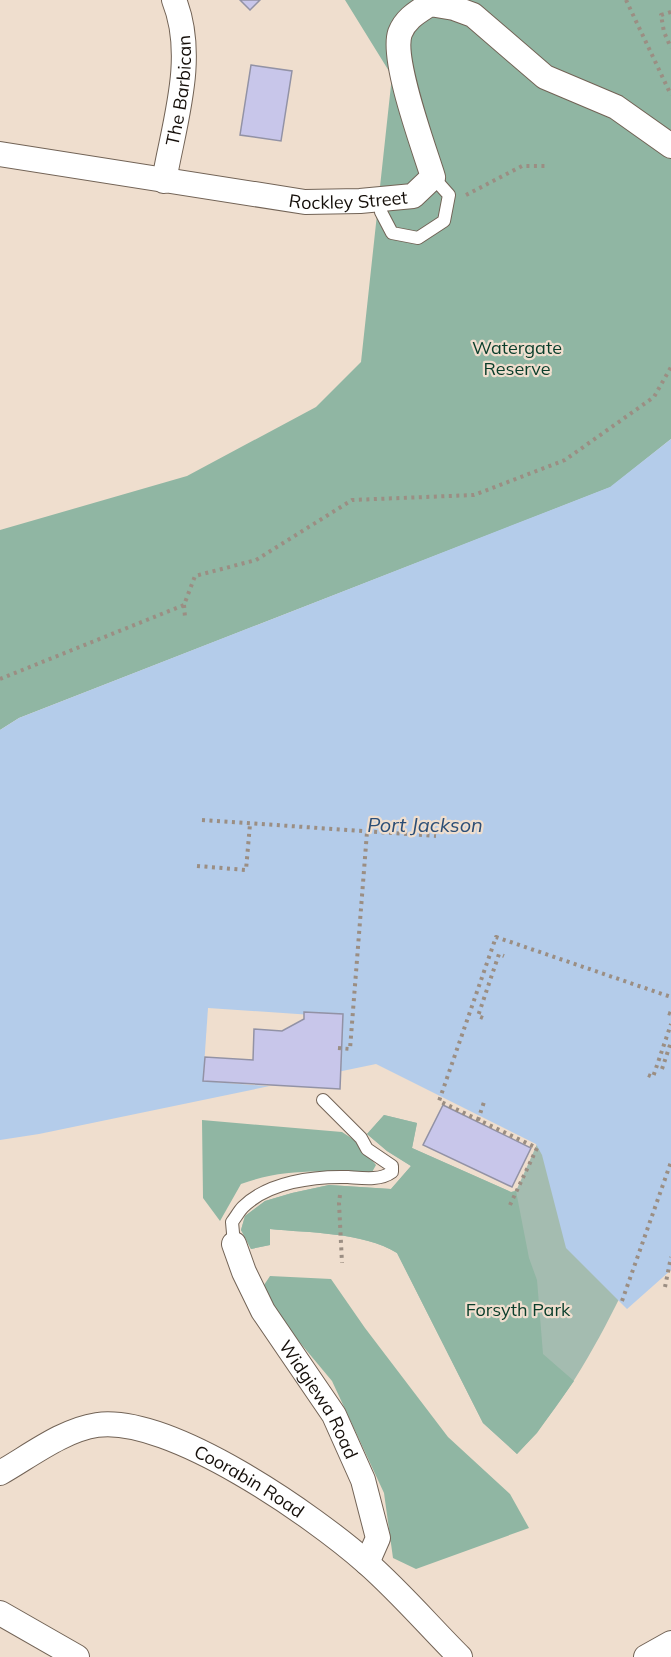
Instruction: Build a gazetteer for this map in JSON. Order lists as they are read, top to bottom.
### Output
{
  "streets": {
    "street": [
      "The Barbican",
      "Rockley Street",
      "Widgiewa Road",
      "Coorabin Road"
    ]
  },
  "crossings": [
    ["The Barbican", "Rockley Street"],
    ["Widgiewa Road", "Coorabin Road"]
  ],
  "water": ["Port Jackson"],
  "parks": ["Watergate Reserve", "Forsyth Park"]
}
